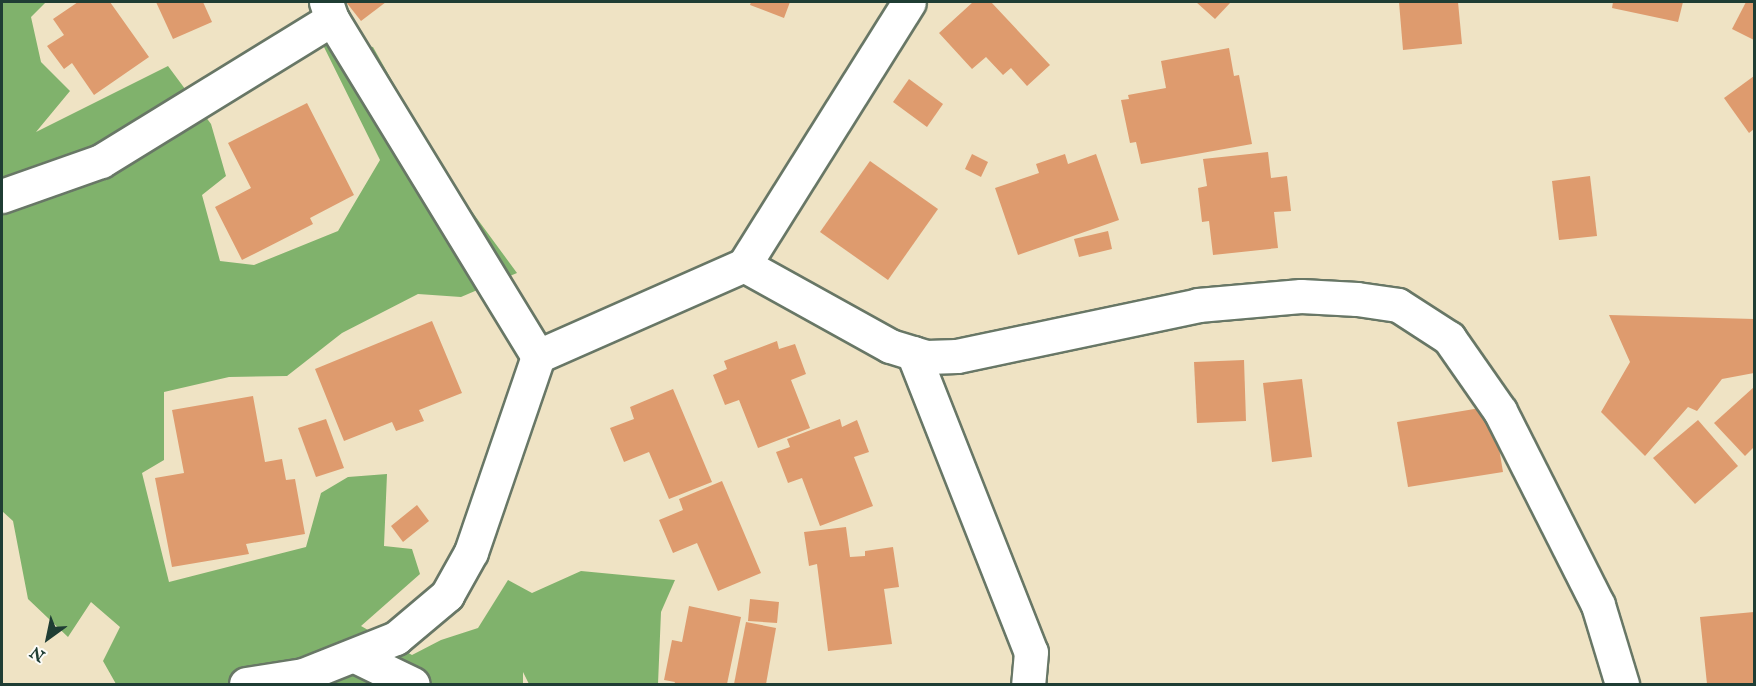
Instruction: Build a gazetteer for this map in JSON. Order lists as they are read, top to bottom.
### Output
{
  "north": "bottom left"
}
